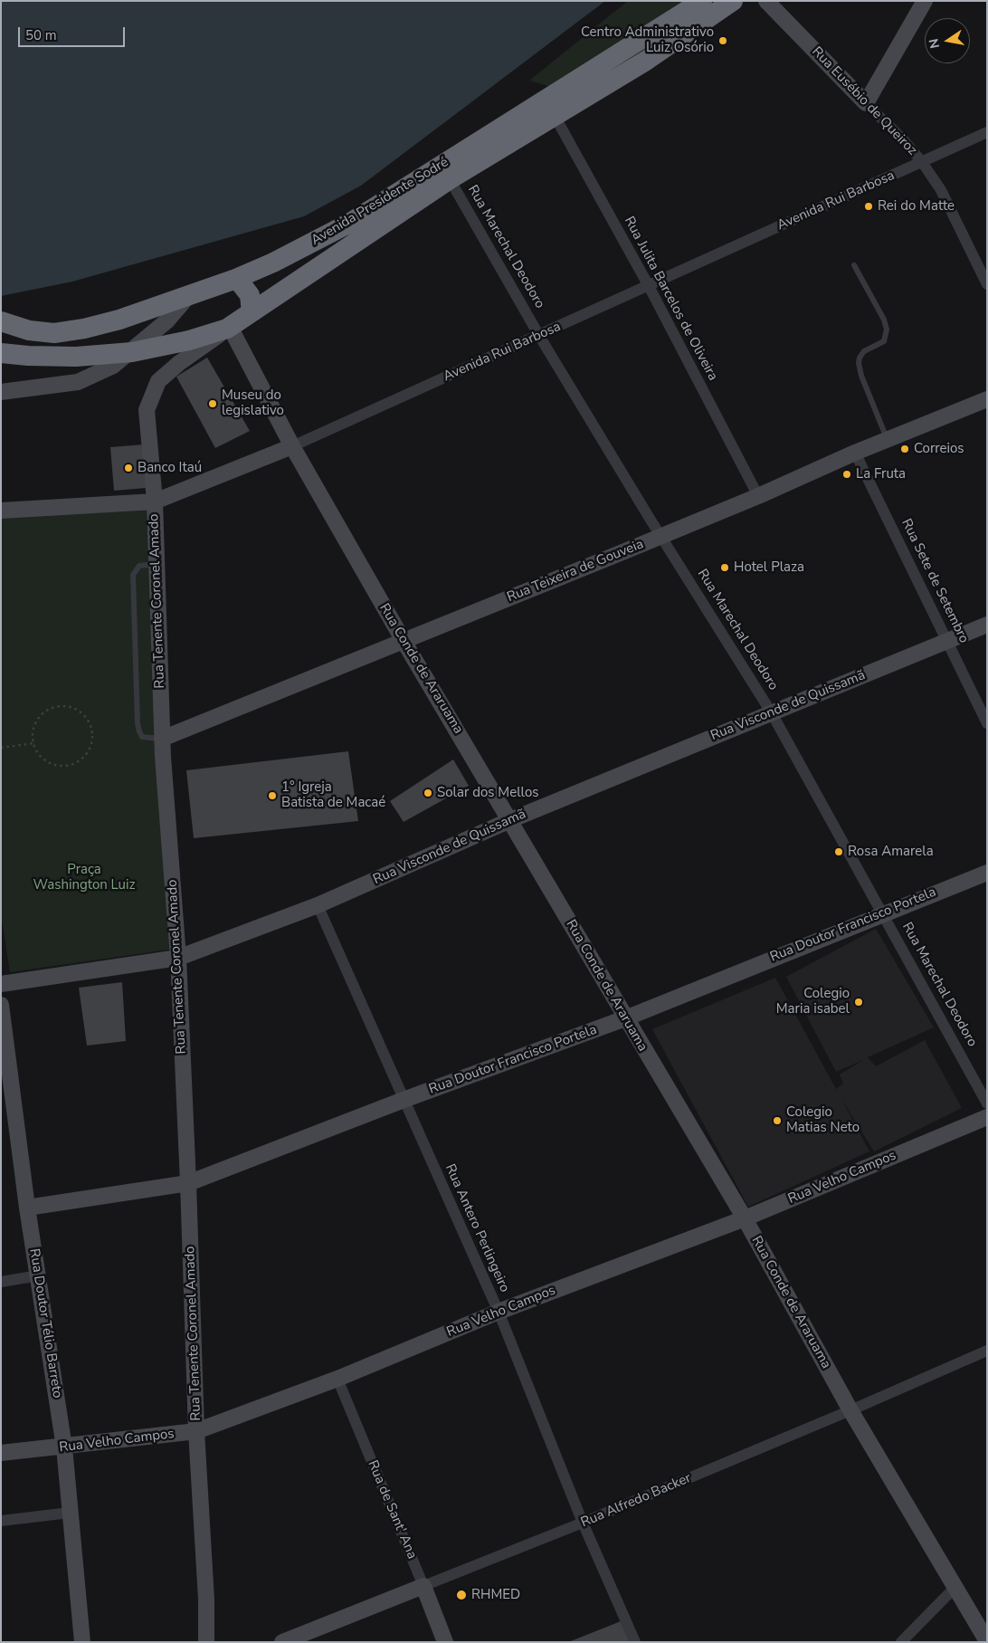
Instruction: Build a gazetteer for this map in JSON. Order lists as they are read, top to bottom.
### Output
{
  "streets": {
    "highway": ["Avenida Presidente Sodré"],
    "street": [
      "Rua Eusébio de Queiroz",
      "Avenida Rui Barbosa",
      "Rua Marechal Deodoro",
      "Rua Julita Barcelos de Oliveira",
      "Rua Teixeira de Gouveia",
      "Rua Sete de Setembro",
      "Rua Tenente Coronel Amado",
      "Rua Conde de Araruama",
      "Rua Visconde de Quissamã",
      "Rua Doutor Francisco Portela",
      "Rua Velho Campos",
      "Rua Antero Perlingeiro",
      "Rua Doutor Télio Barreto",
      "Rua Alfredo Backer",
      "Rua de Sant' Ana"
    ]
  },
  "crossings": [
    ["Rua Eusébio de Queiroz", "Avenida Rui Barbosa"],
    ["Avenida Rui Barbosa", "Rua Marechal Deodoro"],
    ["Avenida Rui Barbosa", "Rua Julita Barcelos de Oliveira"],
    ["Avenida Rui Barbosa", "Rua Tenente Coronel Amado"],
    ["Avenida Rui Barbosa", "Rua Conde de Araruama"],
    ["Avenida Presidente Sodré", "Rua Marechal Deodoro"],
    ["Avenida Presidente Sodré", "Rua Julita Barcelos de Oliveira"],
    ["Avenida Presidente Sodré", "Rua Tenente Coronel Amado"],
    ["Avenida Presidente Sodré", "Rua Conde de Araruama"],
    ["Rua Marechal Deodoro", "Rua Teixeira de Gouveia"],
    ["Rua Marechal Deodoro", "Rua Visconde de Quissamã"],
    ["Rua Marechal Deodoro", "Rua Doutor Francisco Portela"],
    ["Rua Julita Barcelos de Oliveira", "Rua Teixeira de Gouveia"],
    ["Rua Teixeira de Gouveia", "Rua Sete de Setembro"],
    ["Rua Teixeira de Gouveia", "Rua Tenente Coronel Amado"],
    ["Rua Teixeira de Gouveia", "Rua Conde de Araruama"],
    ["Rua Sete de Setembro", "Rua Visconde de Quissamã"],
    ["Rua Tenente Coronel Amado", "Rua Conde de Araruama"],
    ["Rua Tenente Coronel Amado", "Rua Visconde de Quissamã"],
    ["Rua Tenente Coronel Amado", "Rua Doutor Francisco Portela"],
    ["Rua Tenente Coronel Amado", "Rua Velho Campos"],
    ["Rua Conde de Araruama", "Rua Visconde de Quissamã"],
    ["Rua Conde de Araruama", "Rua Doutor Francisco Portela"],
    ["Rua Conde de Araruama", "Rua Velho Campos"],
    ["Rua Conde de Araruama", "Rua Alfredo Backer"],
    ["Rua Visconde de Quissamã", "Rua Antero Perlingeiro"],
    ["Rua Doutor Francisco Portela", "Rua Antero Perlingeiro"],
    ["Rua Doutor Francisco Portela", "Rua Doutor Télio Barreto"],
    ["Rua Velho Campos", "Rua Antero Perlingeiro"],
    ["Rua Velho Campos", "Rua Doutor Télio Barreto"],
    ["Rua Velho Campos", "Rua de Sant' Ana"],
    ["Rua Antero Perlingeiro", "Rua Alfredo Backer"],
    ["Rua Alfredo Backer", "Rua de Sant' Ana"]
  ],
  "parks": ["Praça Washington Luiz"],
  "places": [
    "Centro Administrativo Luiz Osório",
    "Rei do Matte",
    "Museu do legislativo",
    "Correios",
    "Banco Itaú",
    "La Fruta",
    "Hotel Plaza",
    "Solar dos Mellos",
    "1° Igreja Batista de Macaé",
    "Rosa Amarela",
    "Colegio Maria isabel",
    "Colegio Matias Neto",
    "RHMED"
  ],
  "scale_bar": "50 m",
  "north": "left"
}
